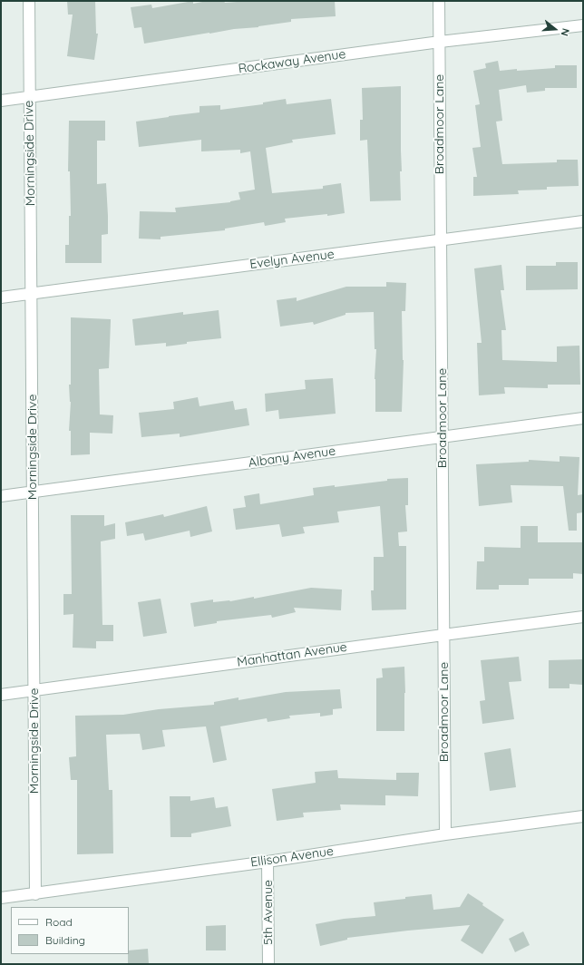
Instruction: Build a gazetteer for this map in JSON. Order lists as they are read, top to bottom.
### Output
{
  "streets": {
    "street": [
      "Rockaway Avenue",
      "Broadmoor Lane",
      "Morningside Drive",
      "Evelyn Avenue",
      "Albany Avenue",
      "Manhattan Avenue",
      "Ellison Avenue",
      "5th Avenue"
    ]
  },
  "crossings": [
    ["Rockaway Avenue", "Broadmoor Lane"],
    ["Rockaway Avenue", "Morningside Drive"],
    ["Broadmoor Lane", "Evelyn Avenue"],
    ["Broadmoor Lane", "Albany Avenue"],
    ["Broadmoor Lane", "Manhattan Avenue"],
    ["Broadmoor Lane", "Ellison Avenue"],
    ["Morningside Drive", "Evelyn Avenue"],
    ["Morningside Drive", "Albany Avenue"],
    ["Morningside Drive", "Manhattan Avenue"],
    ["Morningside Drive", "Ellison Avenue"],
    ["Ellison Avenue", "5th Avenue"]
  ],
  "legend": ["Road", "Building"],
  "north": "right"
}
